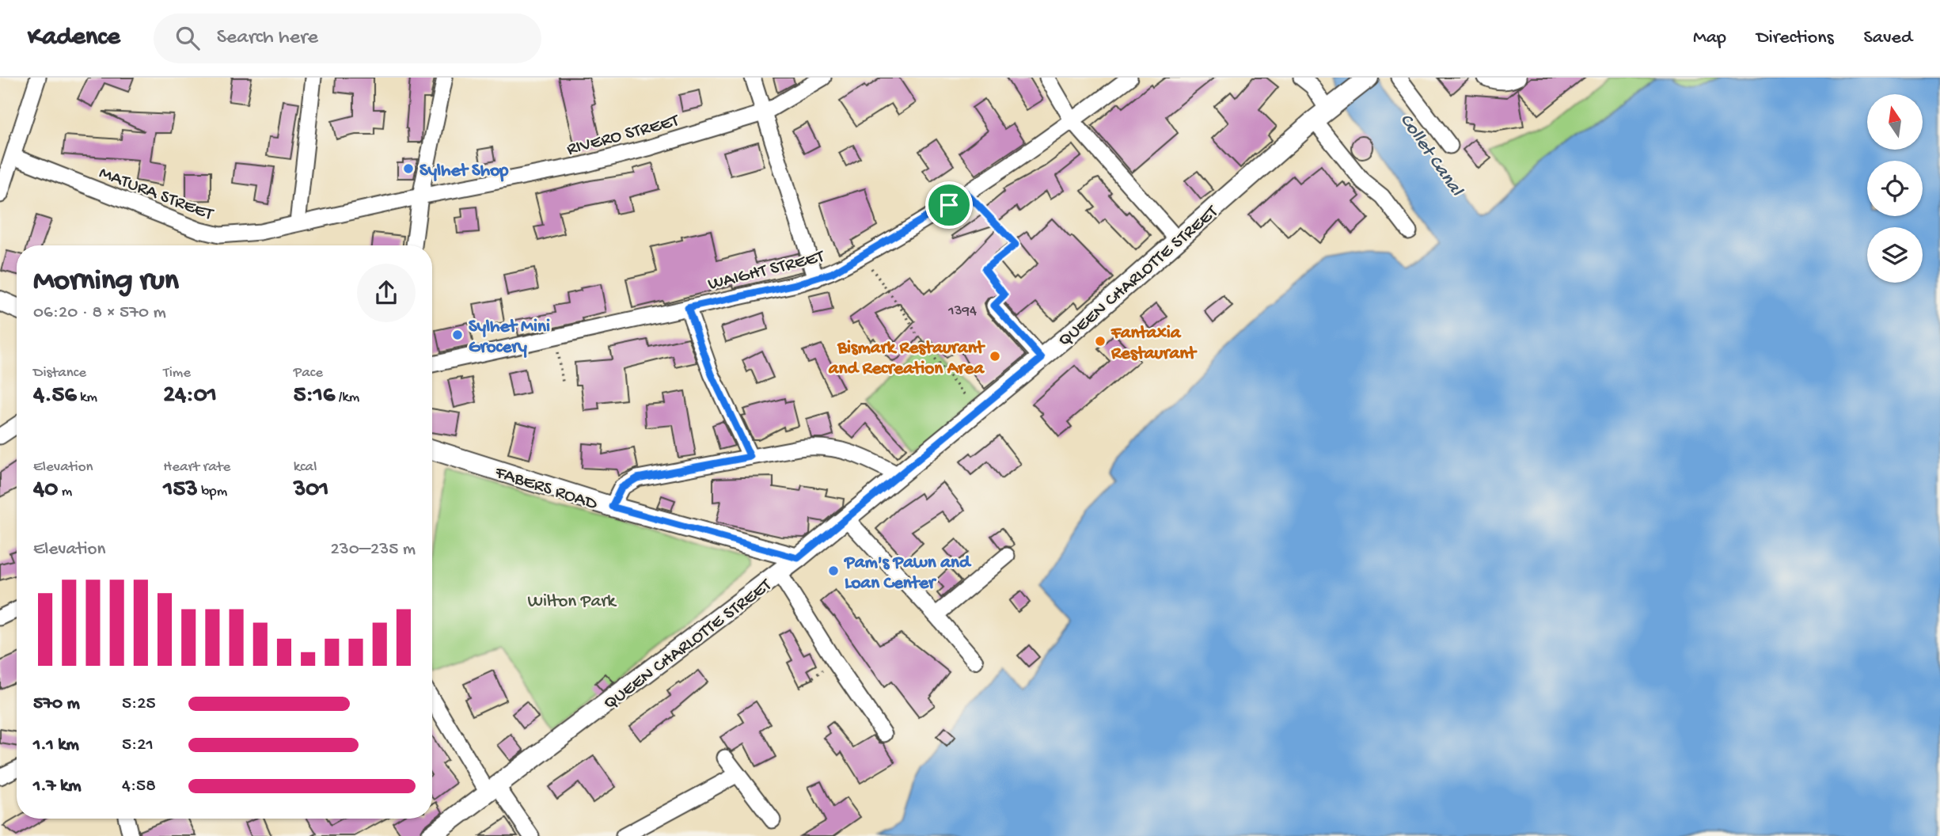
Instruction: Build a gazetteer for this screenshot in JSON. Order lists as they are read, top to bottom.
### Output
{
  "streets": {
    "main road": ["QUEEN CHARLOTTE STREET", "FABERS ROAD"],
    "street": ["RIVERO STREET", "MATURA STREET", "WAIGHT STREET"]
  },
  "crossings": [
    ["RIVERO STREET", "MATURA STREET"],
    ["QUEEN CHARLOTTE STREET", "FABERS ROAD"]
  ],
  "water": ["Collet Canal"],
  "parks": ["Wilton Park"],
  "places": [
    "Sylhet Shop",
    "Sylhet Mini Grocery",
    "Fantaxia Restaurant",
    "Bismark Restaurant and Recreation Area",
    "Pam's Pawn and Loan Center"
  ],
  "house_numbers": ["1394"],
  "north": "top",
  "page": {
    "header": "Kadence",
    "search": "Search here",
    "nav": ["Map", "Directions", "Saved"],
    "heading": ["Morning run", "06:20 · 8 × 570 m"],
    "stats": [
      ["Distance", "4.56 km"],
      ["Time", "24:01"],
      ["Pace", "5:16 /km"],
      ["Elevation", "40 m"],
      ["Heart rate", "153 bpm"],
      ["kcal", "301"]
    ],
    "chart": ["Elevation", "230–235 m"],
    "list": [
      {
        "name": "570 m",
        "note": "5:25"
      },
      {
        "name": "1.1 km",
        "note": "5:21"
      },
      {
        "name": "1.7 km",
        "note": "4:58"
      }
    ]
  }
}
